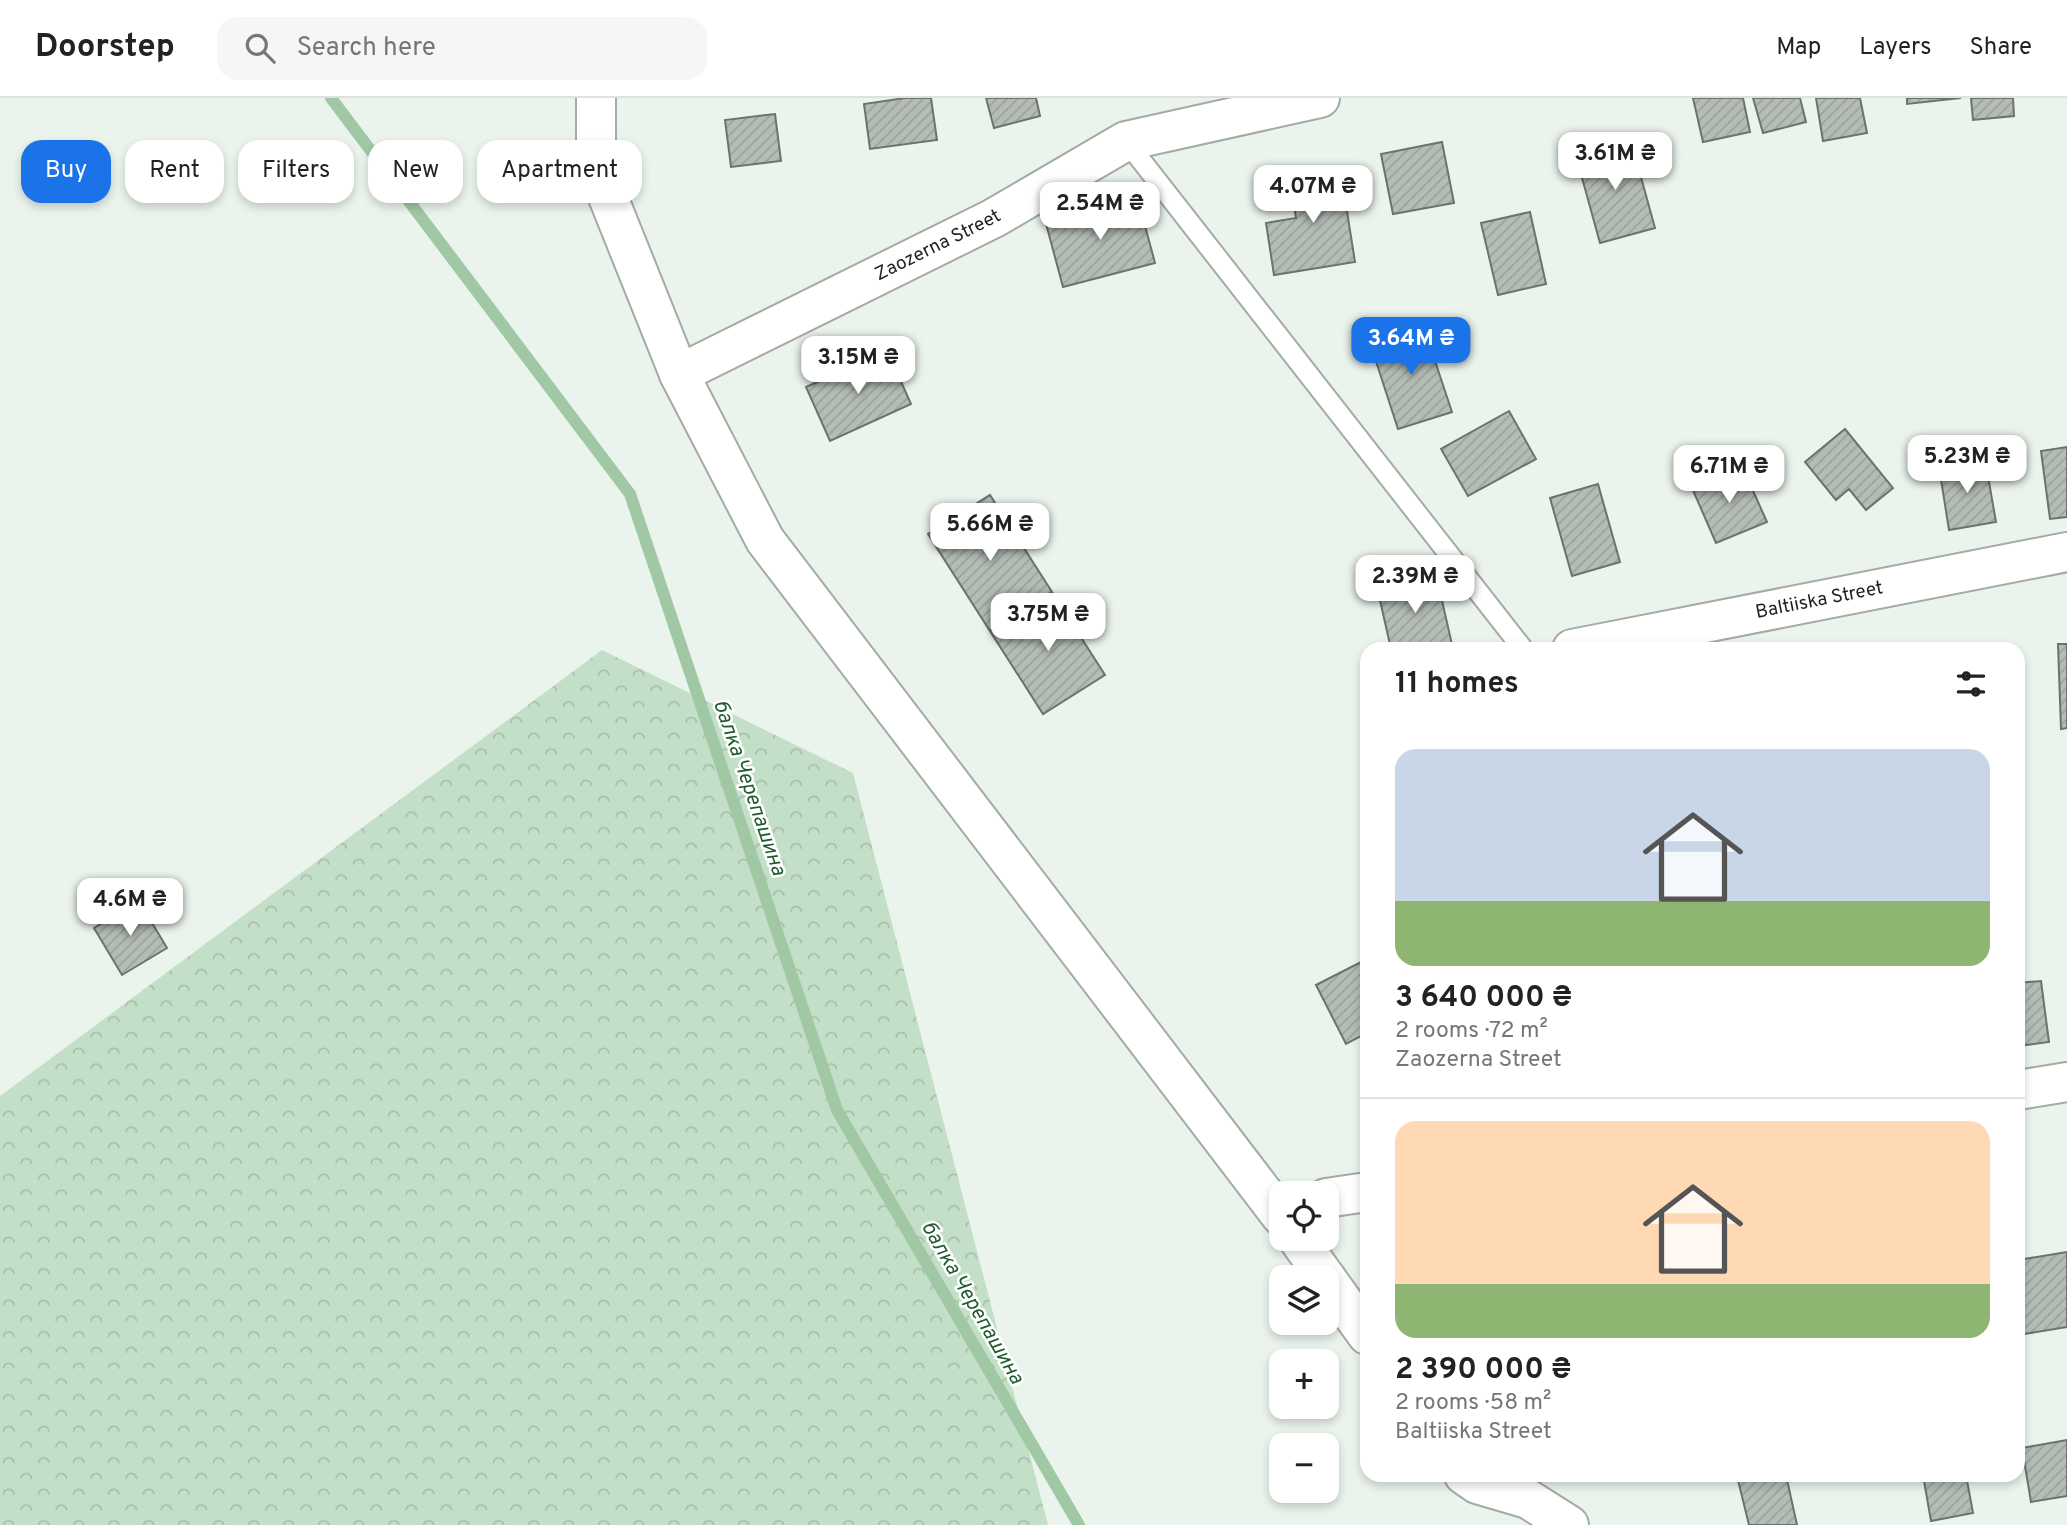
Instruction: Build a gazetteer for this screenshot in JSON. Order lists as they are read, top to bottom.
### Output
{
  "streets": {
    "street": ["Zaozerna Street", "Baltiiska Street"]
  },
  "water": ["балка Черепашина"],
  "page": {
    "header": "Doorstep",
    "search": "Search here",
    "nav": ["Map", "Layers", "Share"],
    "price": [
      "3.61M ₴",
      "4.07M ₴",
      "2.54M ₴",
      "3.64M ₴",
      "3.15M ₴",
      "5.23M ₴",
      "6.71M ₴",
      "5.66M ₴",
      "2.39M ₴",
      "3.75M ₴",
      "4.6M ₴"
    ],
    "chip": [
      "Buy",
      "Rent",
      "Filters",
      "New",
      "Apartment"
    ],
    "heading": "11 homes",
    "list": [
      {
        "name": "3 640 000 ₴",
        "note": "2 rooms · 72 m² · Zaozerna Street"
      },
      {
        "name": "2 390 000 ₴",
        "note": "2 rooms · 58 m² · Baltiiska Street"
      }
    ],
    "map_buttons": ["+", "−"]
  }
}
